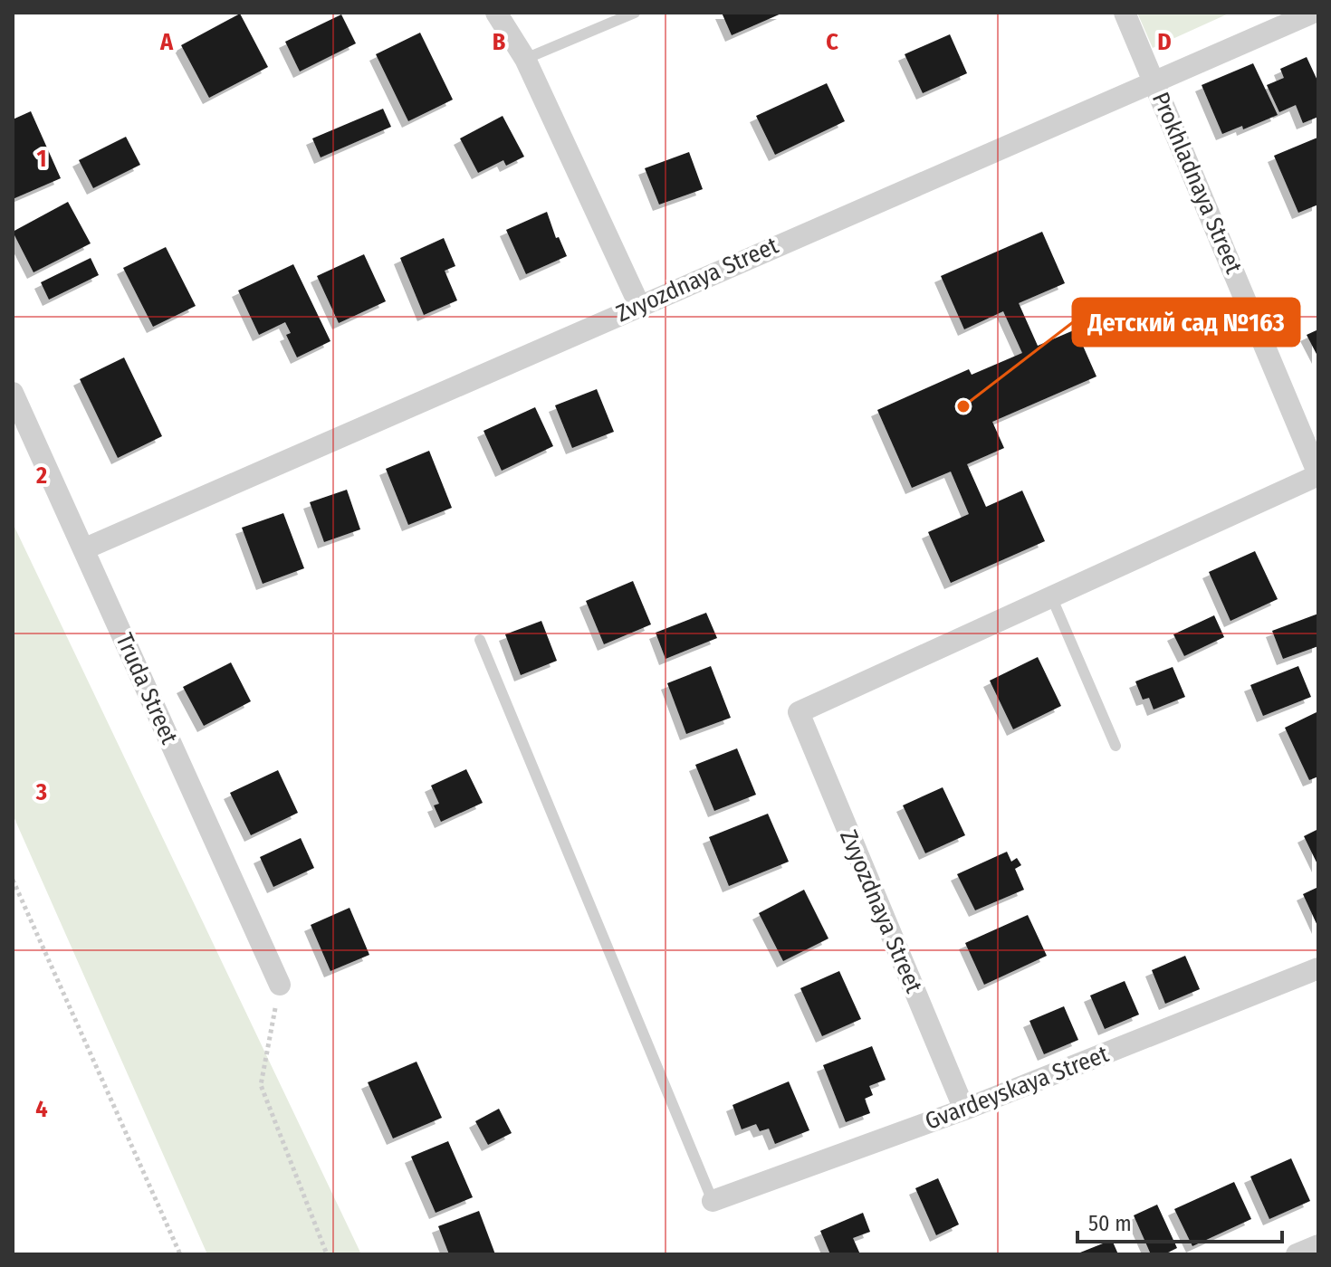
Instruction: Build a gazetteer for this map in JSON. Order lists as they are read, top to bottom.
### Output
{
  "streets": {
    "street": [
      "Prokhladnaya Street",
      "Zvyozdnaya Street",
      "Truda Street",
      "Gvardeyskaya Street"
    ]
  },
  "crossings": [
    ["Prokhladnaya Street", "Zvyozdnaya Street"],
    ["Zvyozdnaya Street", "Truda Street"],
    ["Zvyozdnaya Street", "Gvardeyskaya Street"]
  ],
  "places": ["Детский cад №163"],
  "scale_bar": "50 m",
  "grid": {
    "columns": [
      "A",
      "B",
      "C",
      "D"
    ],
    "rows": [
      "1",
      "2",
      "3",
      "4"
    ]
  }
}
